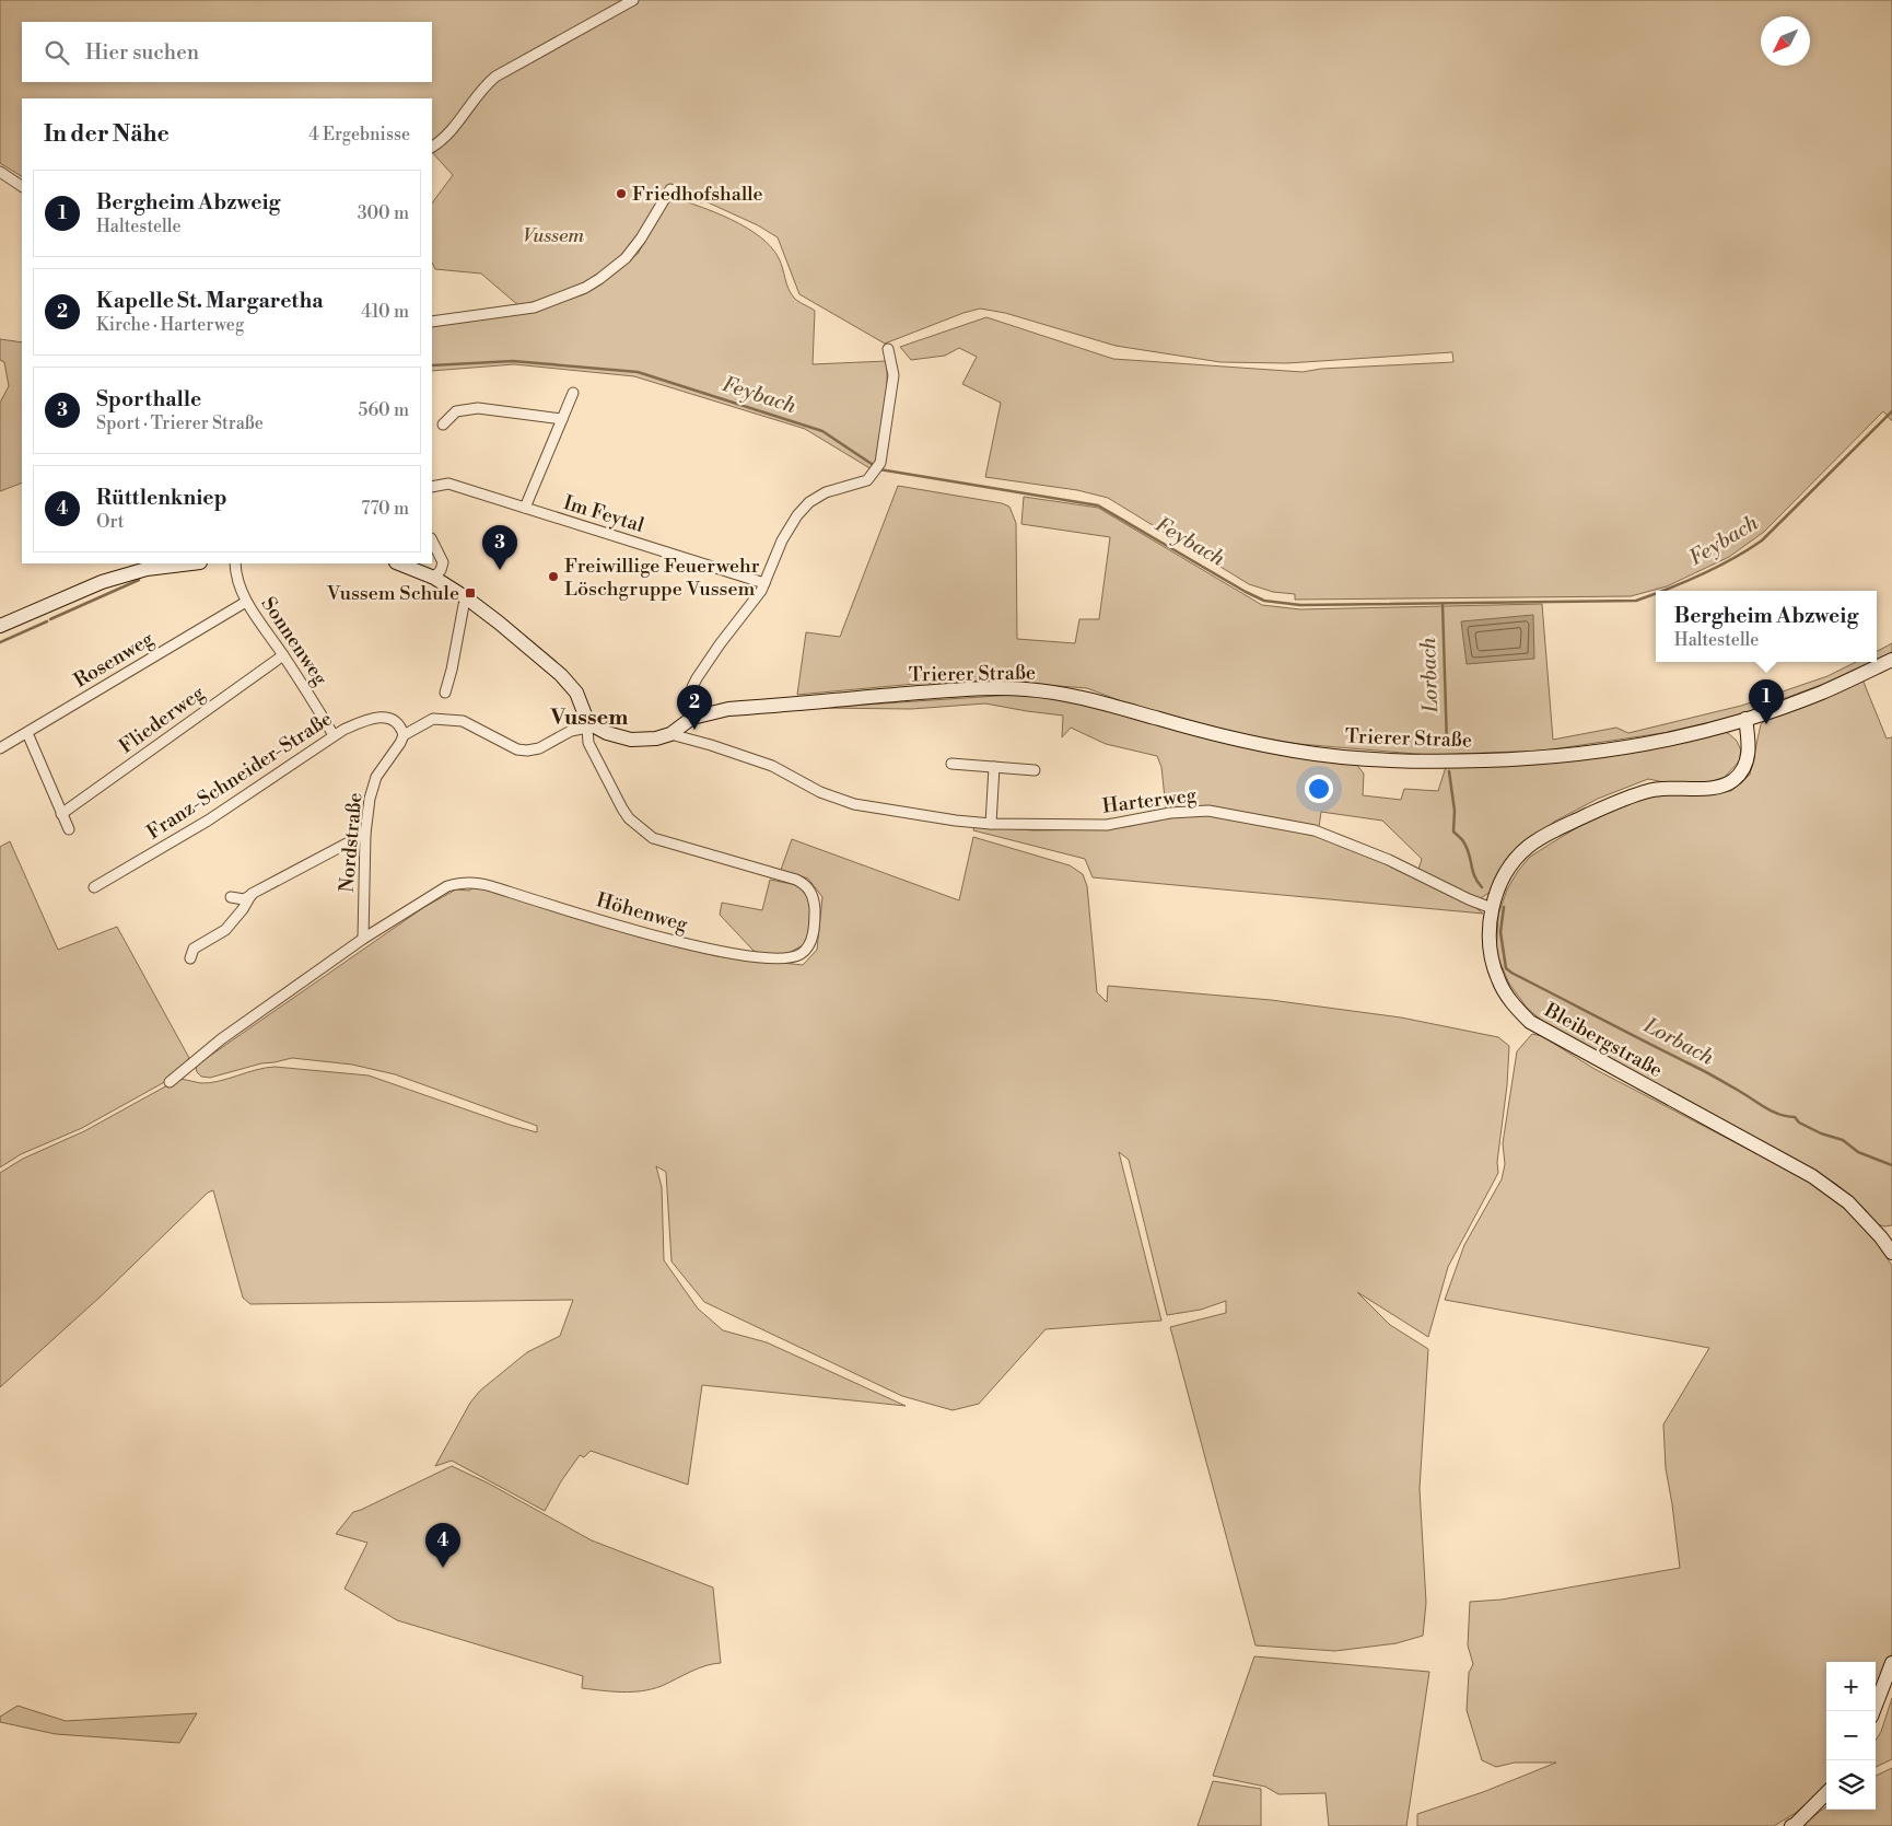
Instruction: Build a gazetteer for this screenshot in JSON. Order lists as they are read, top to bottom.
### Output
{
  "streets": {
    "main road": ["Trierer Straße", "Bleibergstraße"],
    "street": [
      "Im Feytal",
      "Sonnenweg",
      "Rosenweg",
      "Fliederweg",
      "Franz-Schneider-Straße",
      "Harterweg",
      "Nordstraße",
      "Höhenweg"
    ]
  },
  "crossings": [
    ["Sonnenweg", "Rosenweg"],
    ["Sonnenweg", "Fliederweg"],
    ["Sonnenweg", "Franz-Schneider-Straße"],
    ["Trierer Straße", "Harterweg"],
    ["Trierer Straße", "Höhenweg"],
    ["Trierer Straße", "Bleibergstraße"],
    ["Franz-Schneider-Straße", "Nordstraße"],
    ["Harterweg", "Bleibergstraße"],
    ["Nordstraße", "Höhenweg"]
  ],
  "districts": ["Vussem"],
  "water": ["Feybach", "Lorbach"],
  "parks": ["Vussem"],
  "places": {
    "other": ["Friedhofshalle", "Freiwillige Feuerwehr Löschgruppe Vussem"],
    "transit": ["Vussem Schule"]
  },
  "north": "bottom left",
  "page": {
    "search": "Hier suchen",
    "heading": ["In der Nähe", "4 Ergebnisse"],
    "list": [
      {
        "mark": "1",
        "name": "Bergheim Abzweig",
        "note": "Haltestelle",
        "value": "300 m"
      },
      {
        "mark": "2",
        "name": "Kapelle St. Margaretha",
        "note": "Kirche · Harterweg",
        "value": "410 m"
      },
      {
        "mark": "3",
        "name": "Sporthalle",
        "note": "Sport · Trierer Straße",
        "value": "560 m"
      },
      {
        "mark": "4",
        "name": "Rüttlenkniep",
        "note": "Ort",
        "value": "770 m"
      }
    ],
    "pins": [
      "3",
      "1",
      "2",
      "4"
    ],
    "popup": ["Bergheim Abzweig", "Haltestelle"],
    "map_buttons": ["+", "−"]
  }
}
